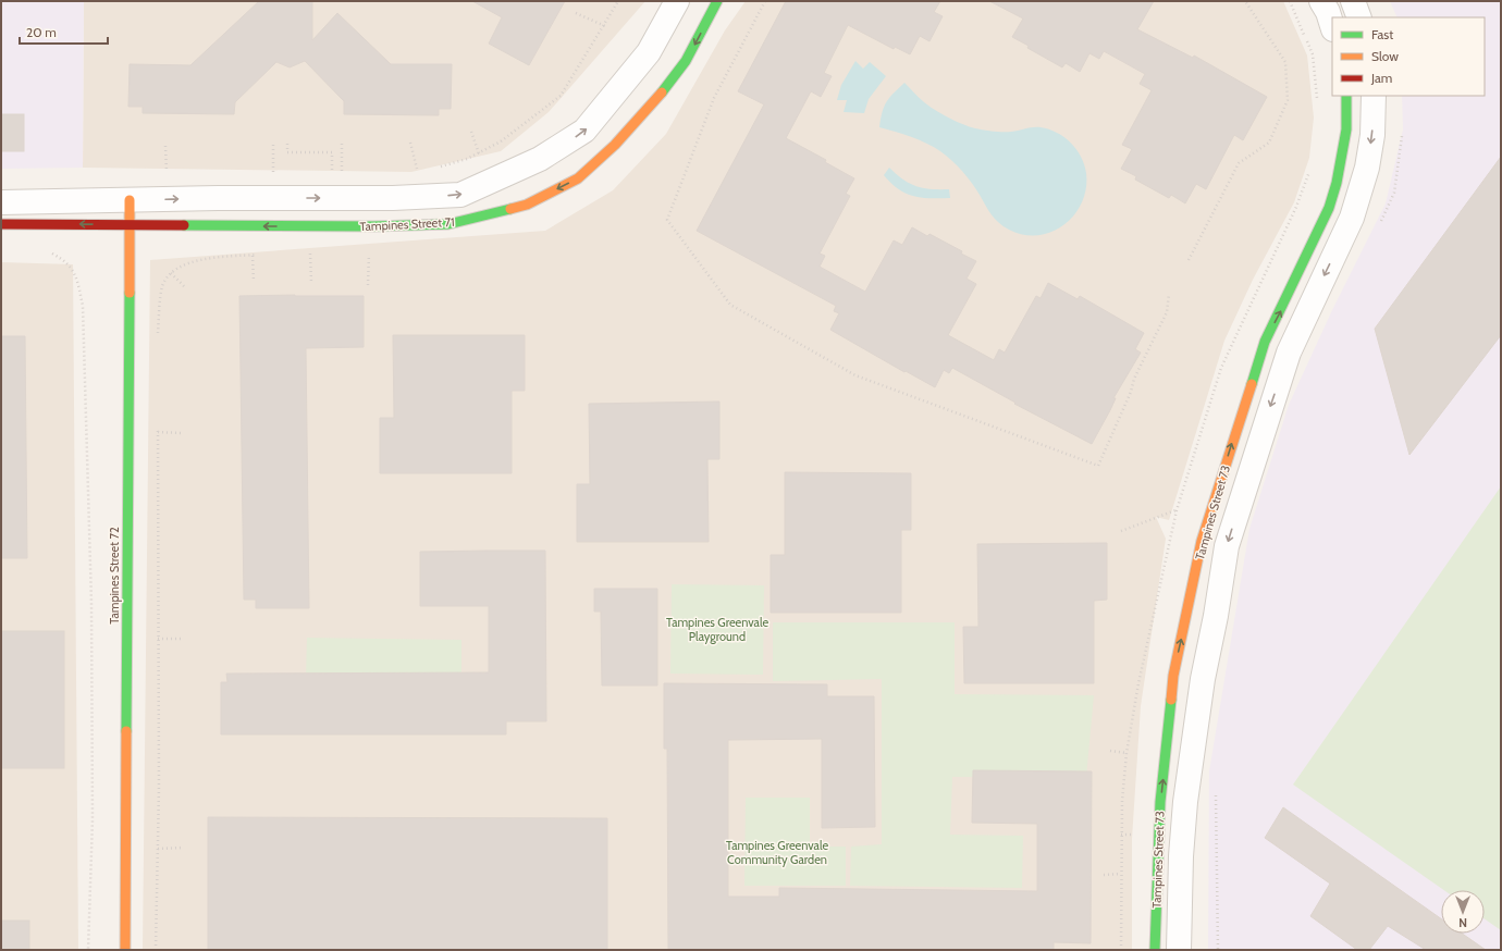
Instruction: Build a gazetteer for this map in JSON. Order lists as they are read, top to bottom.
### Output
{
  "streets": {
    "street": ["Tampines Street 71", "Tampines Street 73", "Tampines Street 72"]
  },
  "crossings": [
    ["Tampines Street 71", "Tampines Street 72"]
  ],
  "parks": ["Tampines Greenvale Playground", "Tampines Greenvale Community Garden"],
  "legend": ["Fast", "Slow", "Jam"],
  "scale_bar": "20 m",
  "north": "bottom"
}
